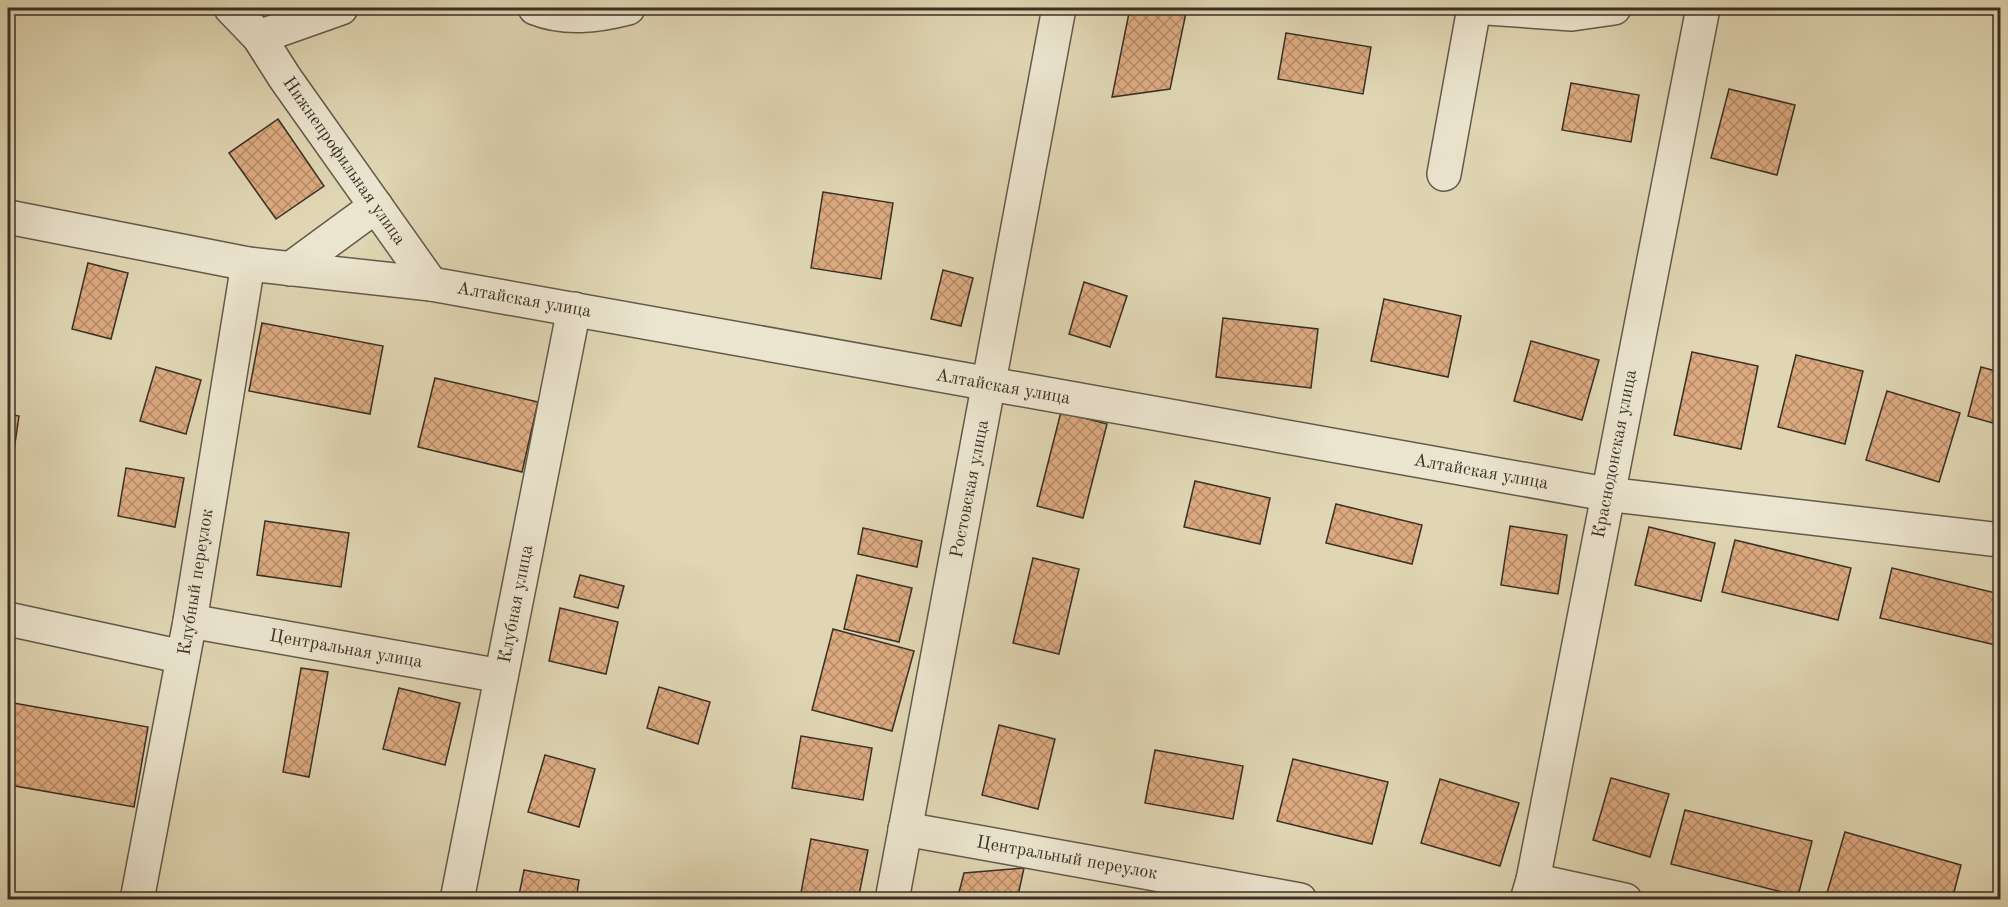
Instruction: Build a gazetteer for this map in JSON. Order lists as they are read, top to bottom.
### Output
{
  "streets": {
    "street": [
      "Нижнепрофильная улица",
      "Алтайская улица",
      "Краснодонская улица",
      "Ростовская улица",
      "Клубный переулок",
      "Клубная улица",
      "Центральная улица",
      "Центральный переулок"
    ]
  },
  "crossings": [
    ["Нижнепрофильная улица", "Алтайская улица"],
    ["Алтайская улица", "Краснодонская улица"],
    ["Алтайская улица", "Ростовская улица"],
    ["Алтайская улица", "Клубный переулок"],
    ["Алтайская улица", "Клубная улица"],
    ["Ростовская улица", "Центральный переулок"],
    ["Клубный переулок", "Центральная улица"],
    ["Клубная улица", "Центральная улица"]
  ]
}
